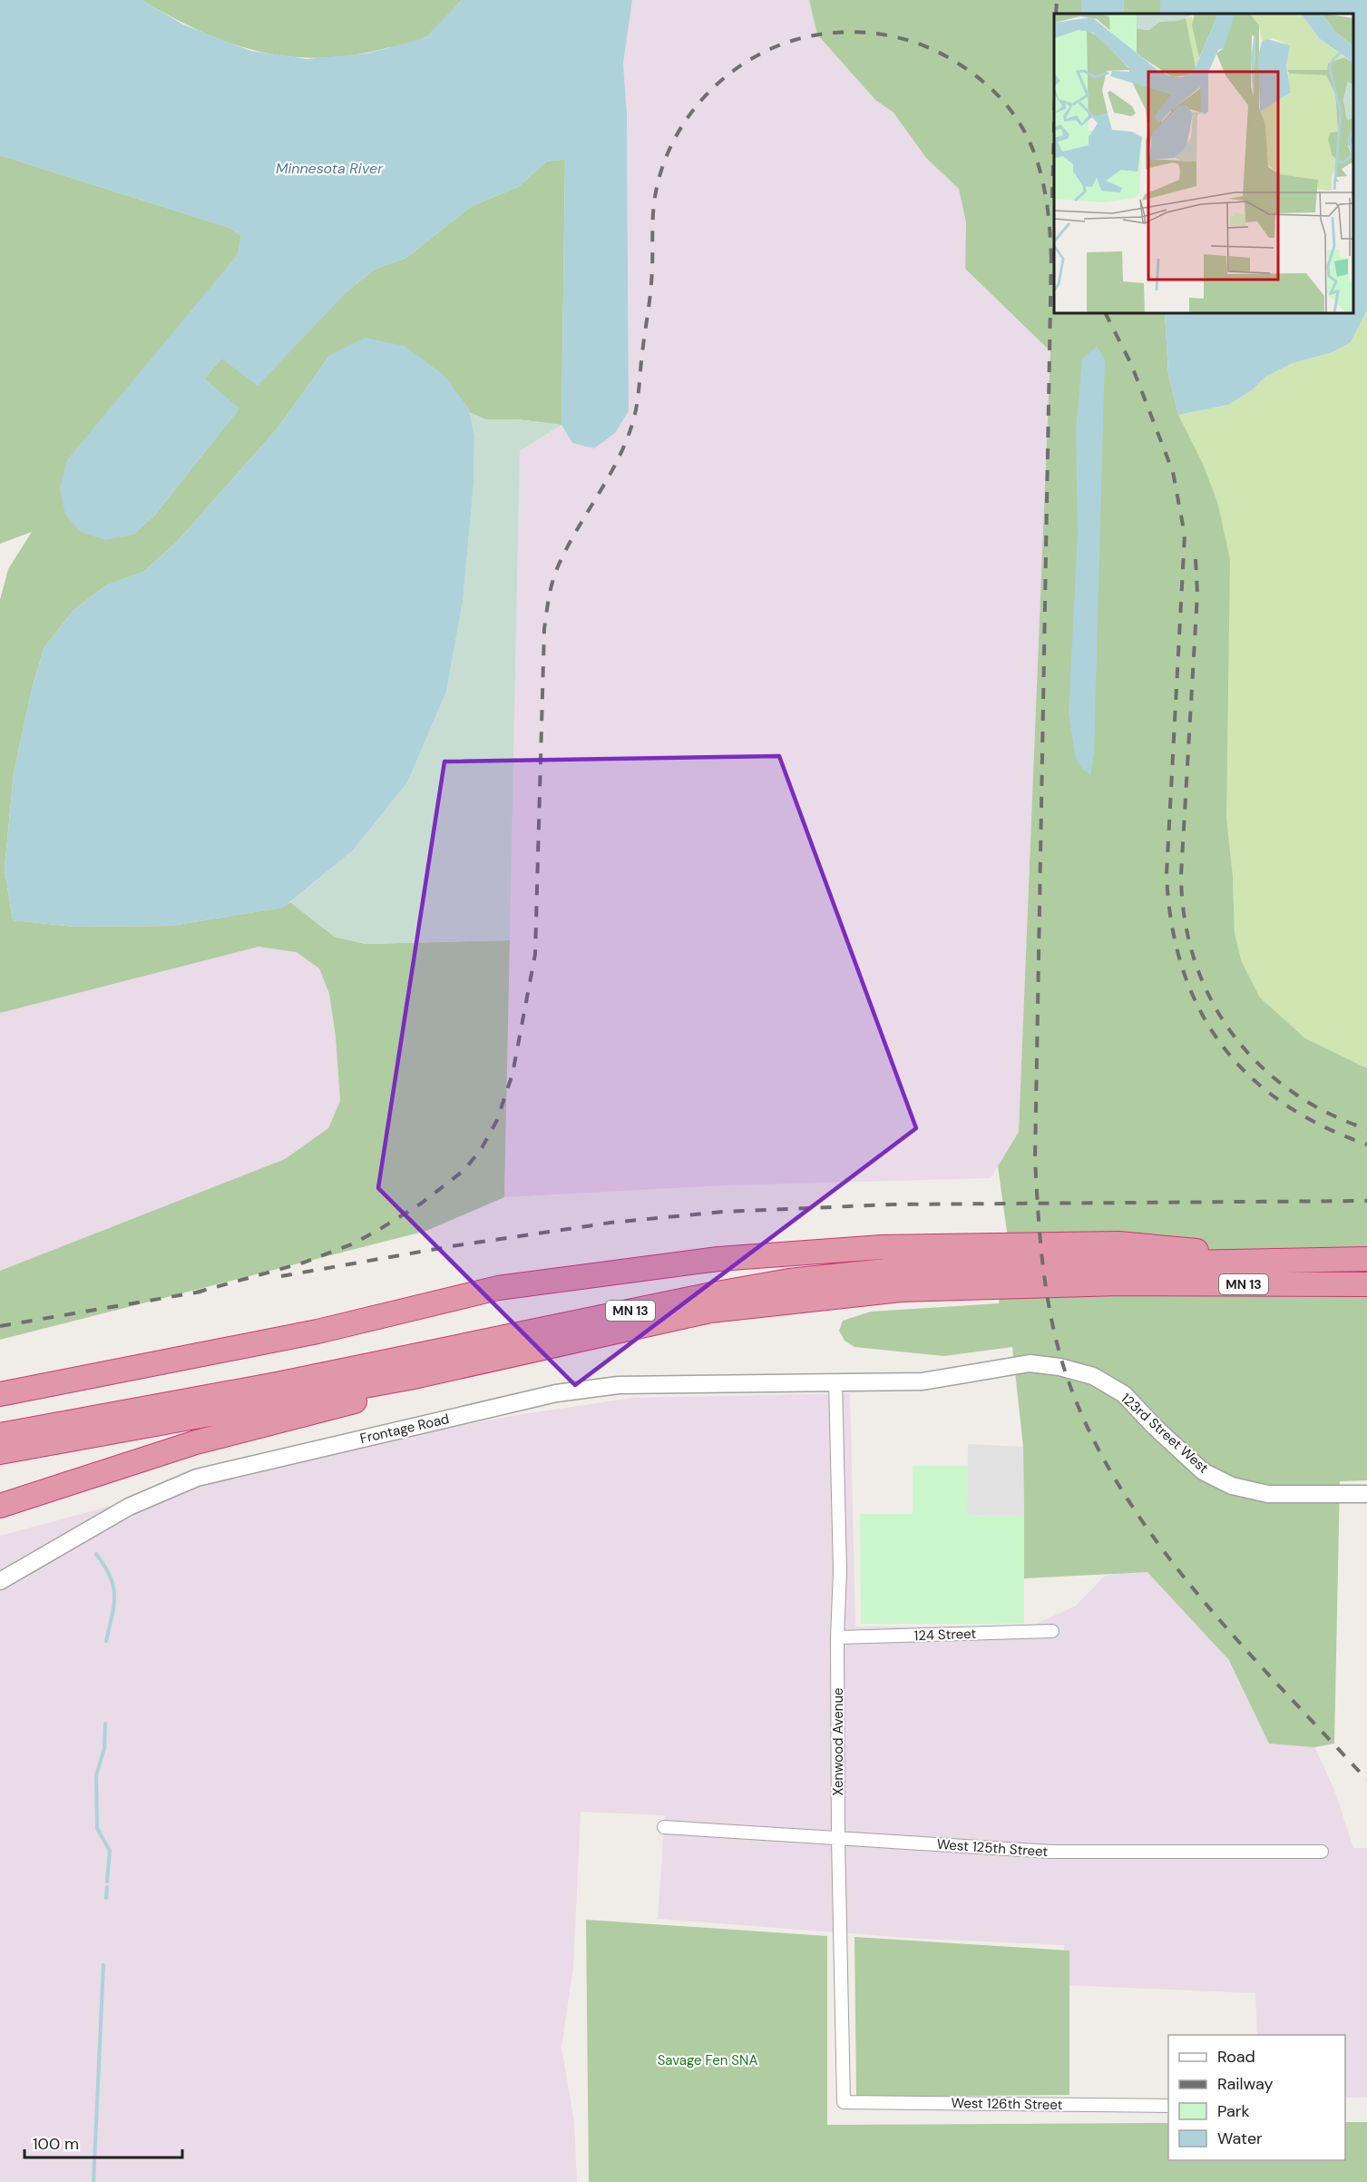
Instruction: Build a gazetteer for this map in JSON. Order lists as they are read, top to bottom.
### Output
{
  "streets": {
    "highway": ["MN 13"],
    "street": [
      "Frontage Road",
      "123rd Street West",
      "124 Street",
      "Xenwood Avenue",
      "West 125th Street",
      "West 126th Street"
    ]
  },
  "crossings": [
    ["Frontage Road", "123rd Street West"],
    ["Frontage Road", "Xenwood Avenue"],
    ["123rd Street West", "Xenwood Avenue"],
    ["124 Street", "Xenwood Avenue"],
    ["Xenwood Avenue", "West 125th Street"],
    ["Xenwood Avenue", "West 126th Street"]
  ],
  "water": ["Minnesota River"],
  "parks": ["Savage Fen SNA"],
  "legend": [
    "Road",
    "Railway",
    "Park",
    "Water"
  ],
  "scale_bar": "100 m"
}
